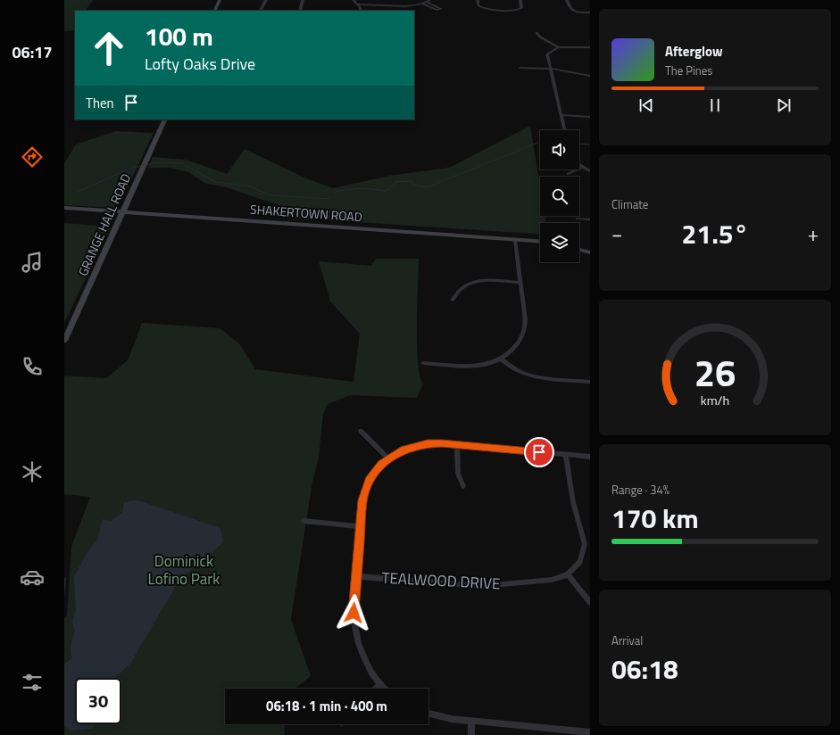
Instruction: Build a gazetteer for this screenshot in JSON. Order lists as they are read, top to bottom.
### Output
{
  "streets": {
    "street": ["SHAKERTOWN ROAD", "GRANGE HALL ROAD", "TEALWOOD DRIVE"]
  },
  "crossings": [
    ["SHAKERTOWN ROAD", "GRANGE HALL ROAD"]
  ],
  "parks": ["Dominick Lofino Park"],
  "page": {
    "tabs": "06:17",
    "turn": ["100 m", "Lofty Oaks Drive"],
    "song": ["Afterglow", "The Pines"],
    "then": "Then",
    "tile": [
      "Climate",
      ["Range · 34%", "170 km"],
      ["Arrival", "06:18"]
    ],
    "heat": ["−", "21.5°", "+"],
    "limit": "30",
    "trip": "06:18 · 1 min · 400 m",
    "gauge": ["26", "km/h"]
  }
}
